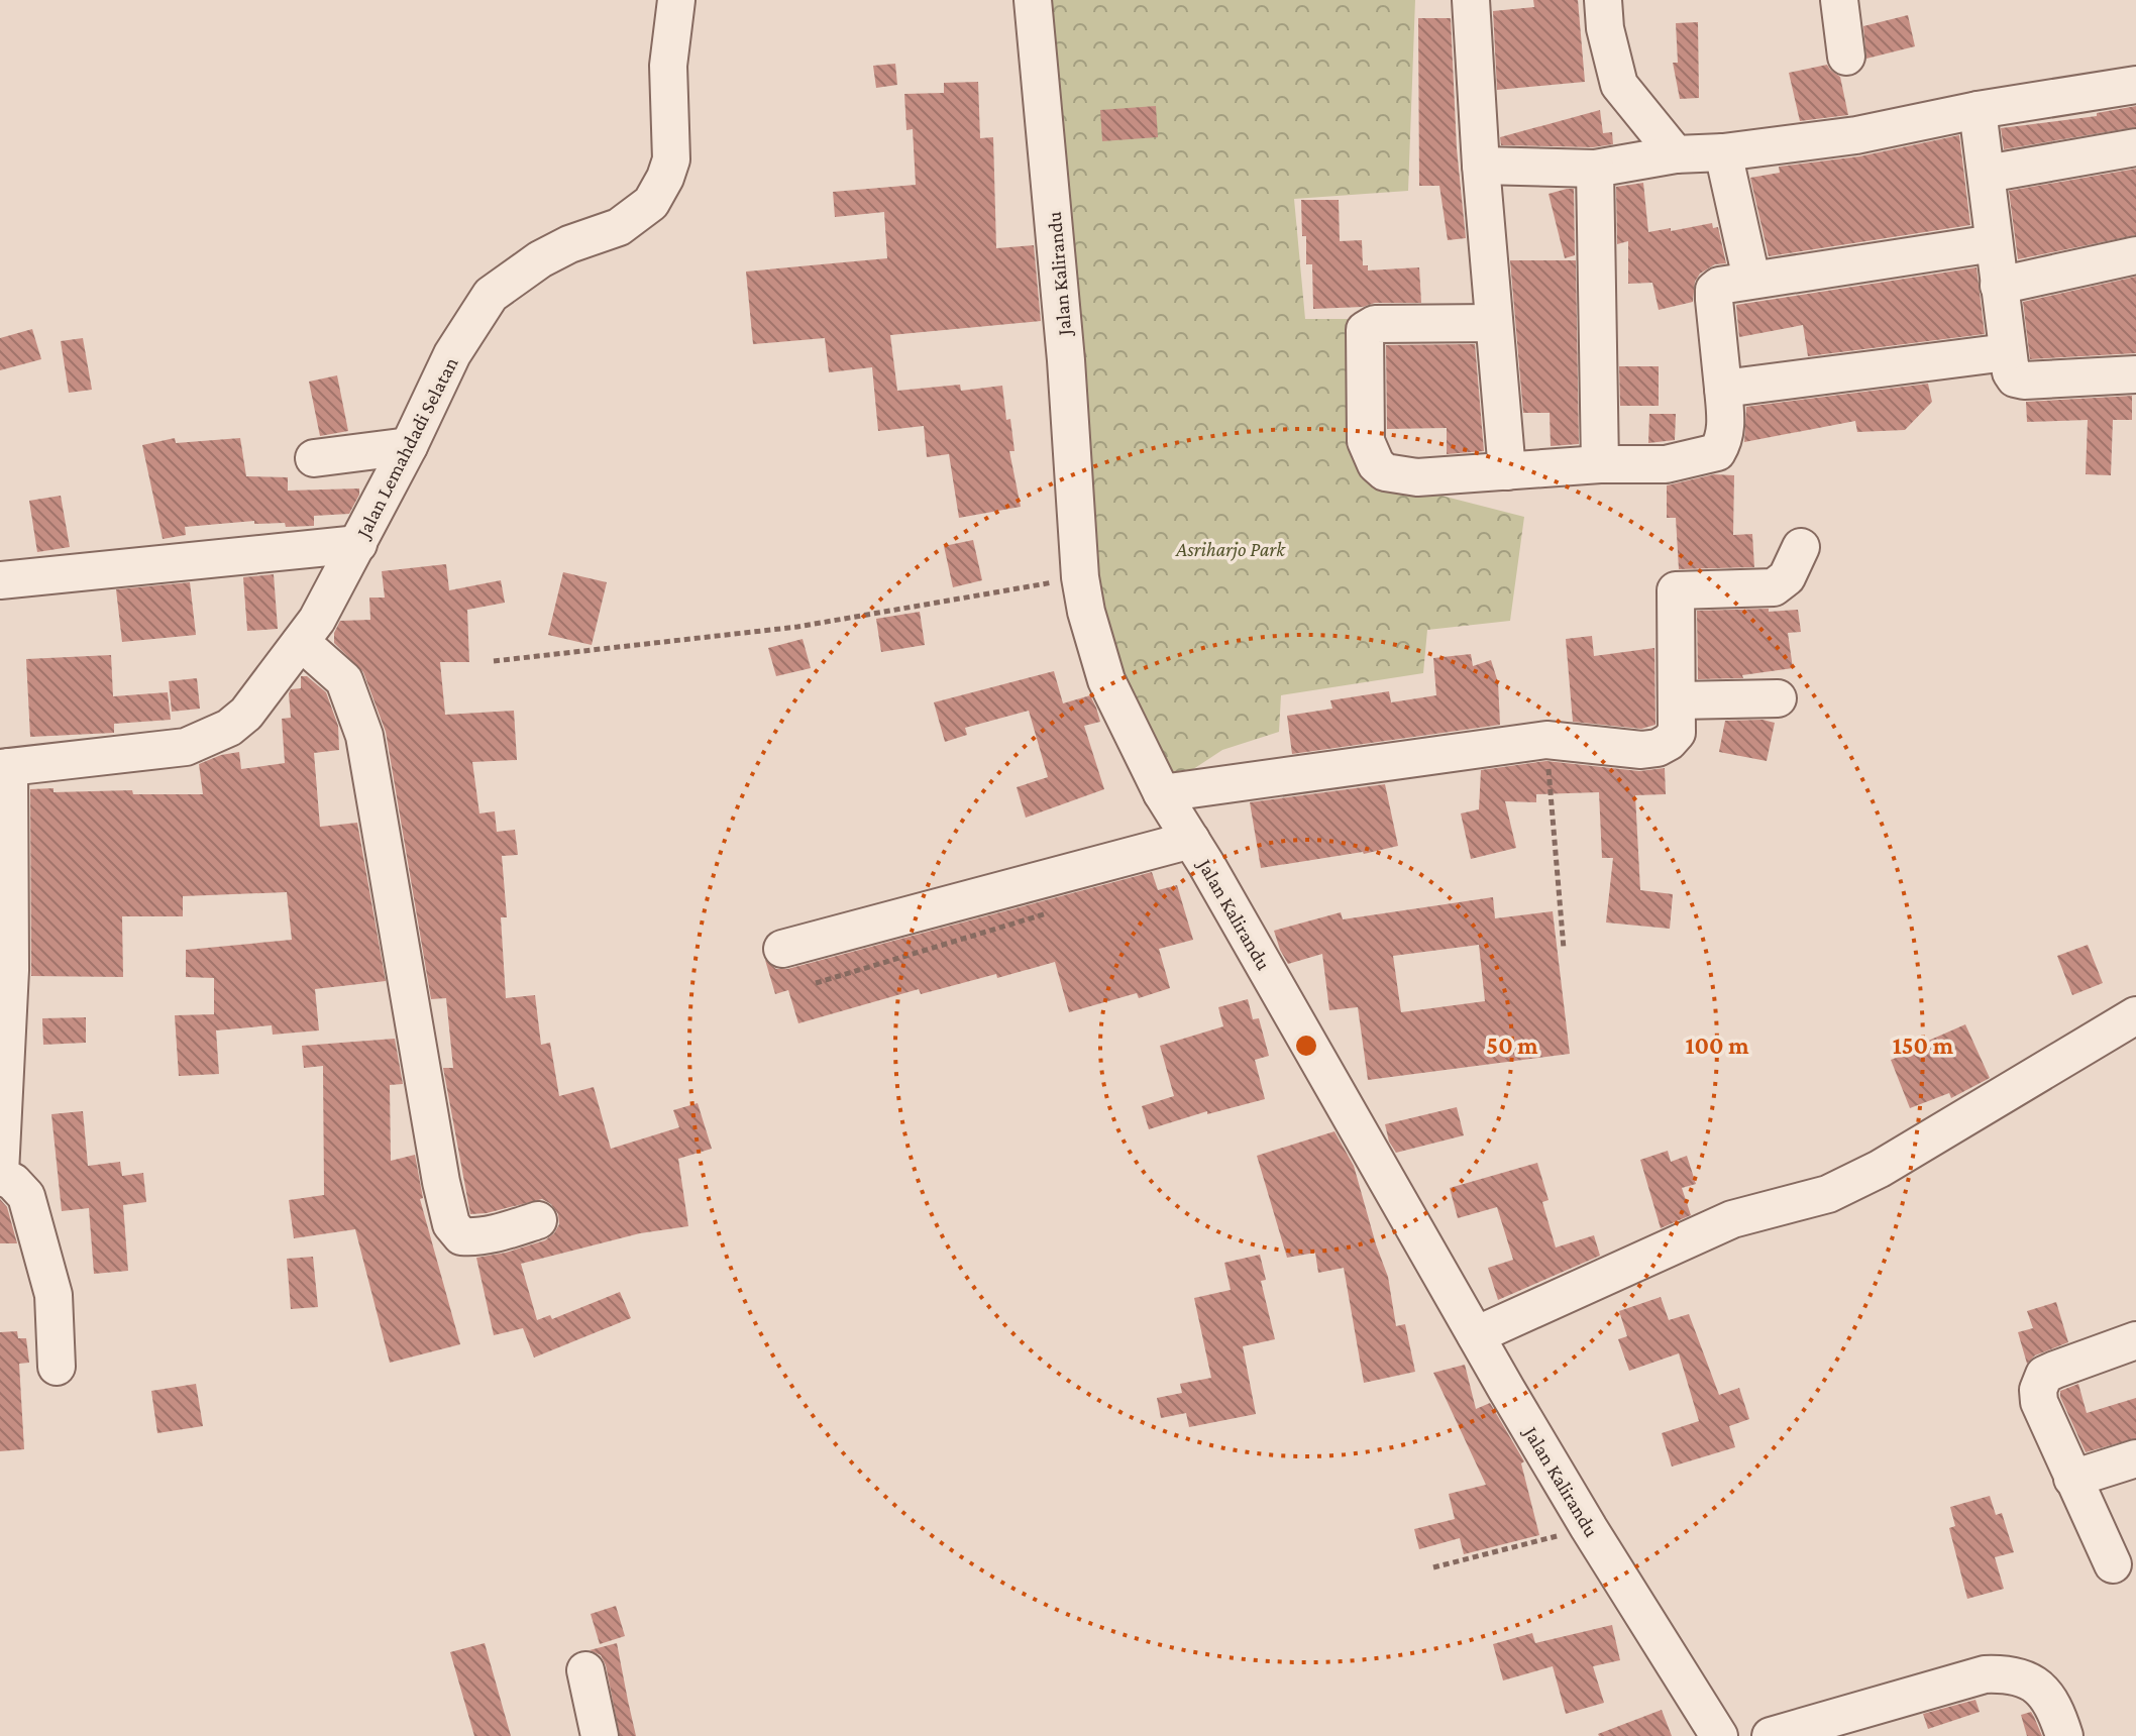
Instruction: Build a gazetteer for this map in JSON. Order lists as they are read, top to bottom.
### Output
{
  "streets": {
    "street": ["Jalan Kalirandu", "Jalan Lemahdadi Selatan"]
  },
  "parks": ["Asriharjo Park"],
  "rings": ["50 m", "100 m", "150 m"]
}
